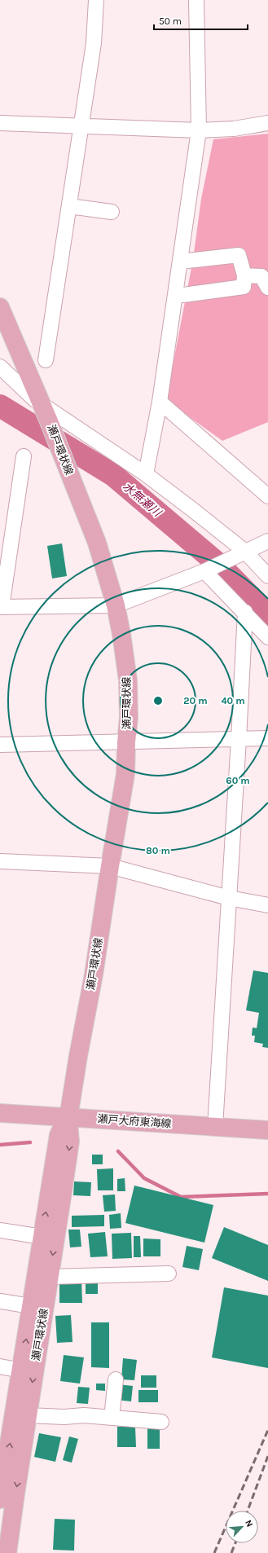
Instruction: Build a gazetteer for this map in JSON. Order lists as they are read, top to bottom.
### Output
{
  "streets": {
    "main road": ["瀬戸環状線", "瀬戸大府東海線"]
  },
  "crossings": [
    ["瀬戸環状線", "瀬戸大府東海線"]
  ],
  "water": ["水無瀬川"],
  "scale_bar": "50 m",
  "north": "top right",
  "rings": [
    "20 m",
    "40 m",
    "60 m",
    "80 m"
  ]
}
